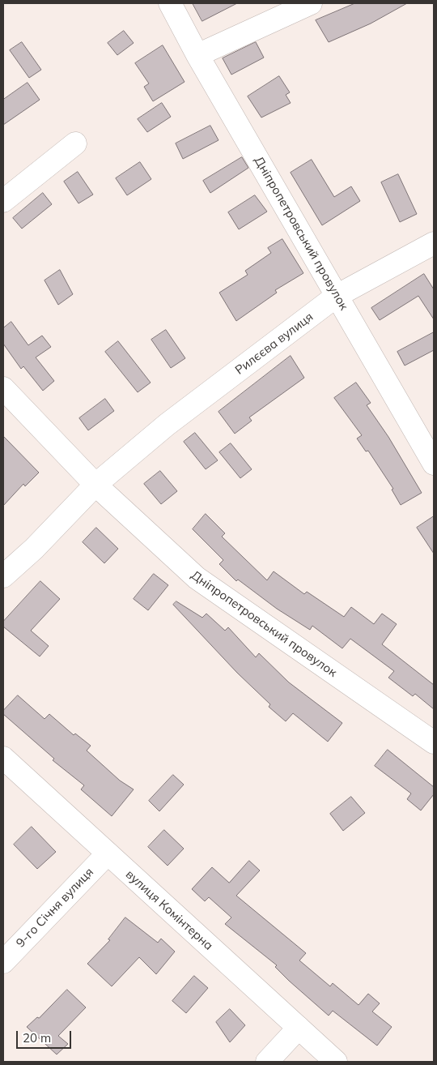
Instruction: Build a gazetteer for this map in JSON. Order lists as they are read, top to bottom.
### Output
{
  "streets": {
    "street": [
      "Дніпропетровський провулок",
      "Рилєєва вулиця",
      "9-го Січня вулиця",
      "вулиця Комінтерна"
    ]
  },
  "crossings": [
    ["Дніпропетровський провулок", "Рилєєва вулиця"],
    ["9-го Січня вулиця", "вулиця Комінтерна"]
  ],
  "scale_bar": "20 m"
}
